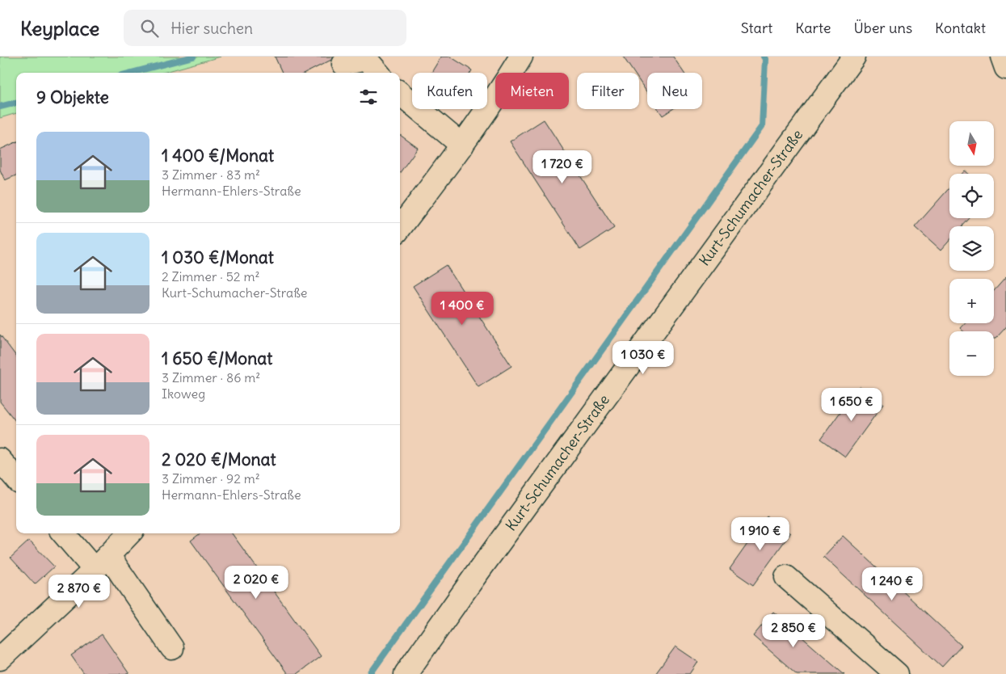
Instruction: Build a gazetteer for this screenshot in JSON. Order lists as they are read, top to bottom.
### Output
{
  "streets": {
    "street": ["Kurt-Schumacher-Straße"]
  },
  "north": "bottom",
  "page": {
    "header": "Keyplace",
    "search": "Hier suchen",
    "nav": [
      "Start",
      "Karte",
      "Über uns",
      "Kontakt"
    ],
    "chip": [
      "Kaufen",
      "Mieten",
      "Filter",
      "Neu"
    ],
    "heading": "9 Objekte",
    "map_buttons": ["+", "−"],
    "list": [
      {
        "name": "1 400 €/Monat",
        "note": "3 Zimmer · 83 m² · Hermann-Ehlers-Straße"
      },
      {
        "name": "1 030 €/Monat",
        "note": "2 Zimmer · 52 m² · Kurt-Schumacher-Straße"
      },
      {
        "name": "1 650 €/Monat",
        "note": "3 Zimmer · 86 m² · Ikoweg"
      },
      {
        "name": "2 020 €/Monat",
        "note": "3 Zimmer · 92 m² · Hermann-Ehlers-Straße"
      }
    ],
    "price": [
      "1 720 €",
      "1 400 €",
      "1 030 €",
      "1 650 €",
      "1 910 €",
      "2 020 €",
      "1 240 €",
      "2 870 €",
      "2 850 €"
    ]
  }
}
